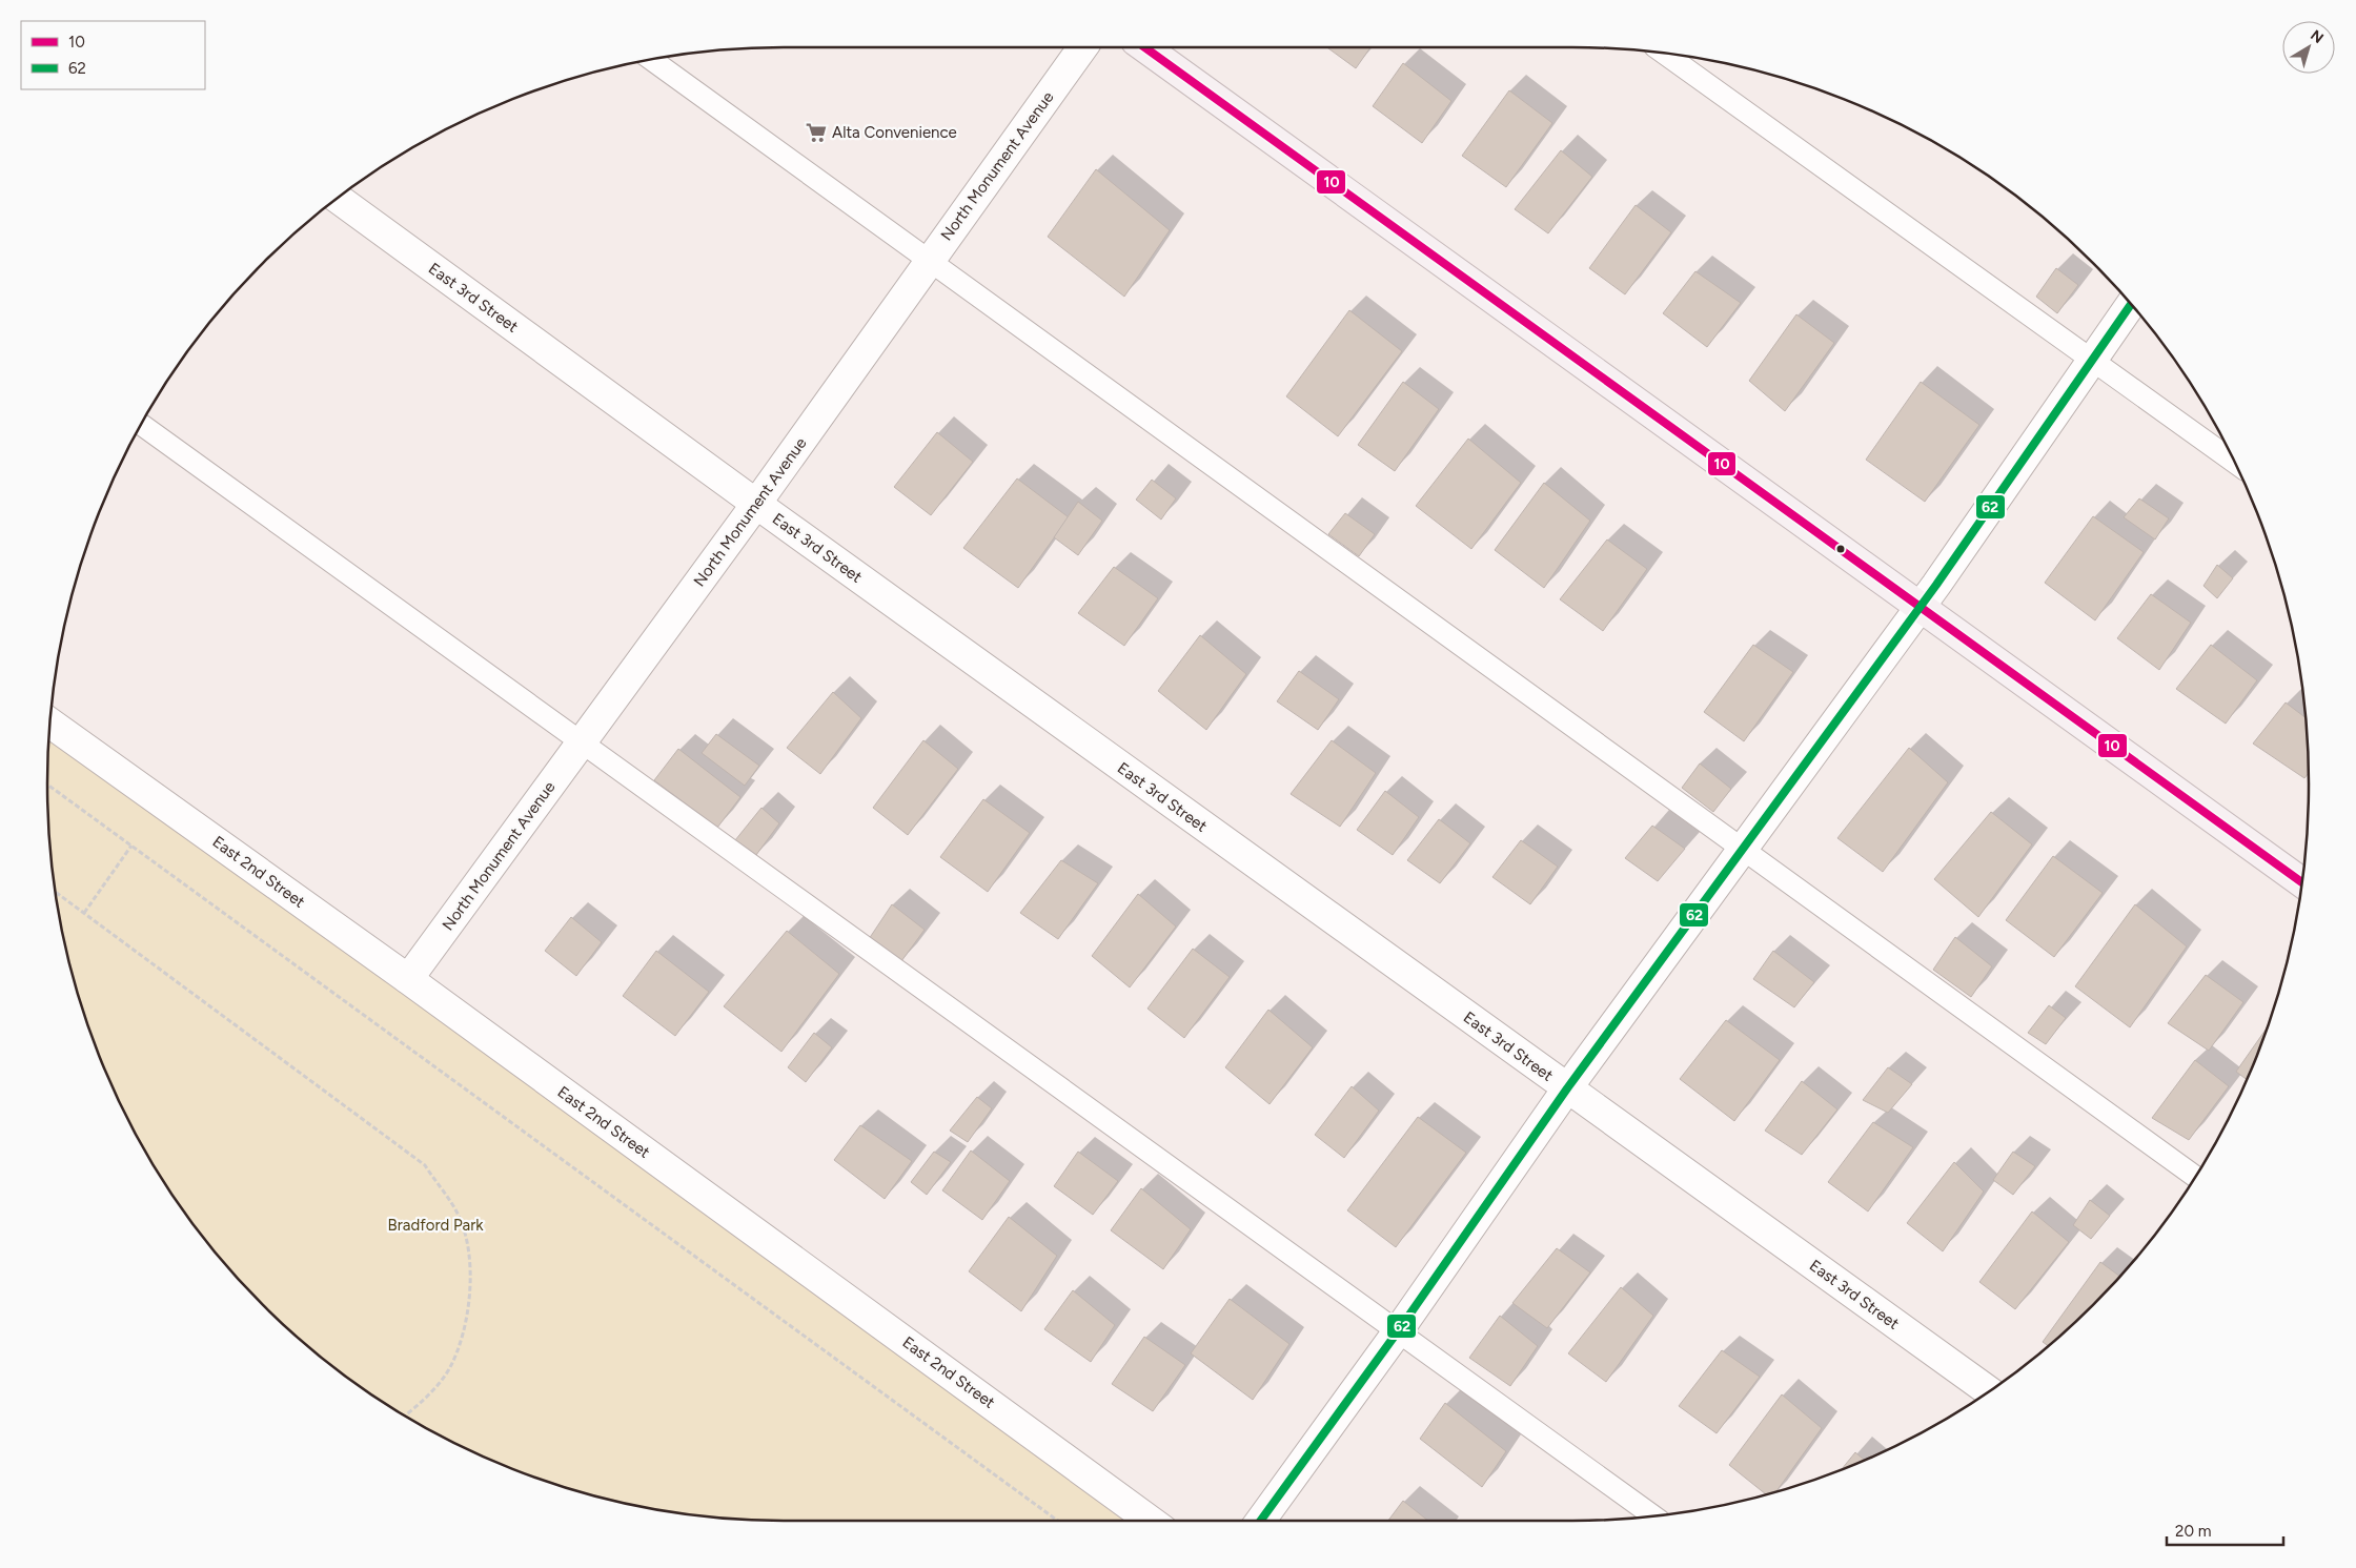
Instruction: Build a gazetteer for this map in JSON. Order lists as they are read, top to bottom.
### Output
{
  "streets": {
    "street": ["North Monument Avenue", "East 3rd Street", "East 2nd Street"]
  },
  "crossings": [
    ["North Monument Avenue", "East 3rd Street"],
    ["North Monument Avenue", "East 2nd Street"]
  ],
  "parks": ["Bradford Park"],
  "places": {
    "supermarket": ["Alta Convenience"]
  },
  "lines": ["transit line 10", "transit line 62"],
  "legend": ["10", "62"],
  "scale_bar": "20 m",
  "north": "top right"
}
